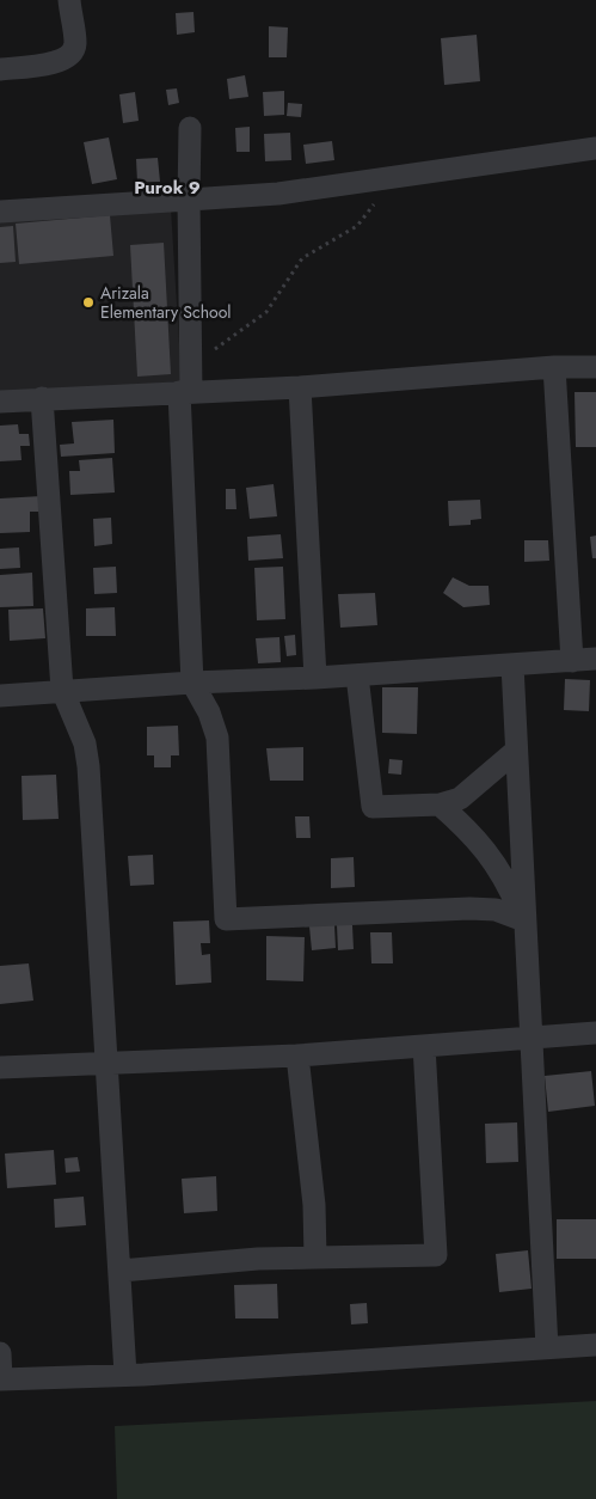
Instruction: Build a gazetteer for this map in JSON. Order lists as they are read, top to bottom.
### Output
{
  "districts": ["Purok 9"],
  "places": ["Arizala Elementary School"]
}
